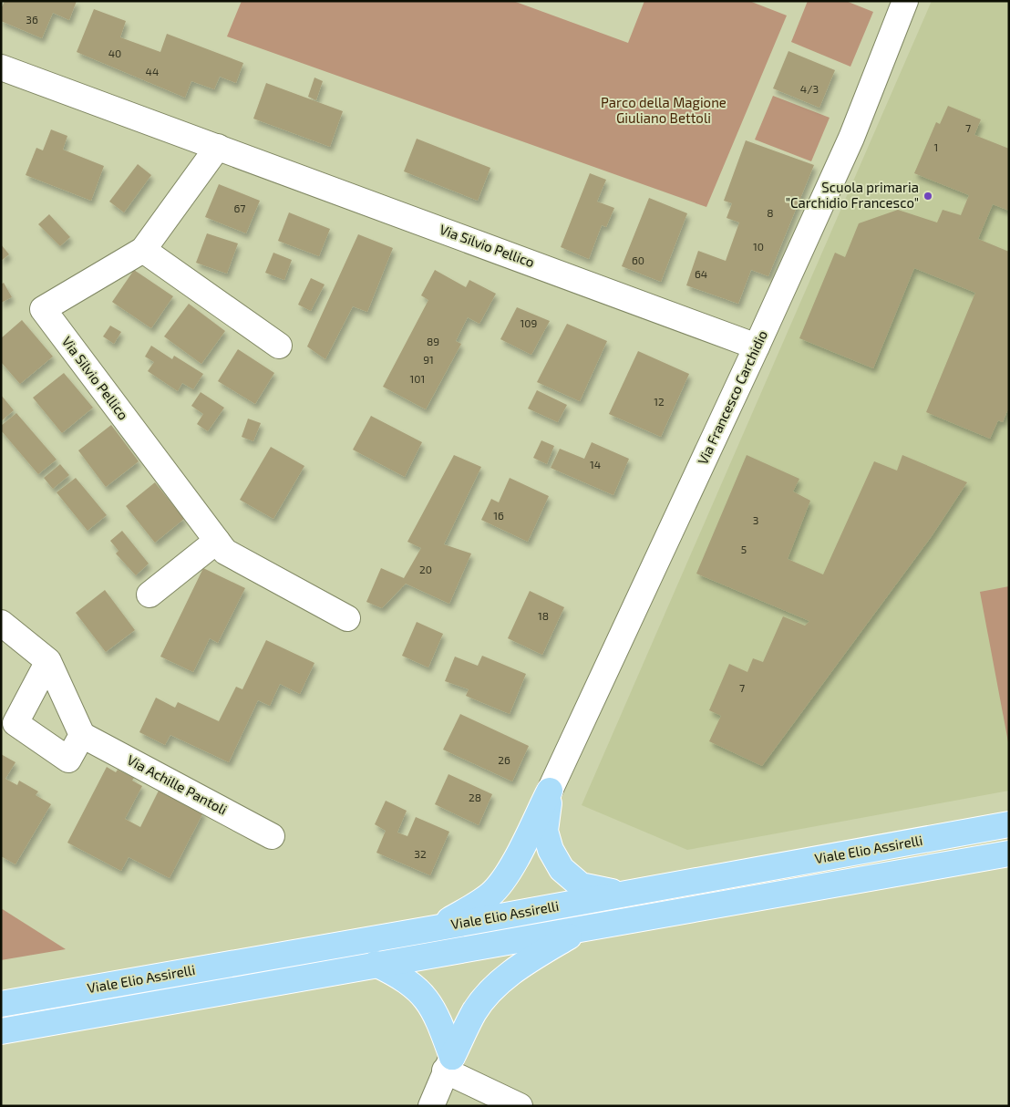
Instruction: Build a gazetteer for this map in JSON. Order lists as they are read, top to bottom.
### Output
{
  "streets": {
    "main road": ["Viale Elio Assirelli"],
    "street": ["Via Silvio Pellico", "Via Francesco Carchidio", "Via Achille Pantoli"]
  },
  "crossings": [
    ["Via Silvio Pellico", "Via Francesco Carchidio"]
  ],
  "parks": ["Parco della Magione Giuliano Bettoli"],
  "places": ["Scuola primaria \"Carchidio Francesco\""],
  "house_numbers": [
    "36",
    "40",
    "44",
    "4/3",
    "7",
    "1",
    "67",
    "8",
    "10",
    "60",
    "64",
    "109",
    "89",
    "91",
    "101",
    "12",
    "14",
    "16",
    "3",
    "5",
    "20",
    "18",
    "7",
    "26",
    "28",
    "32"
  ]
}
